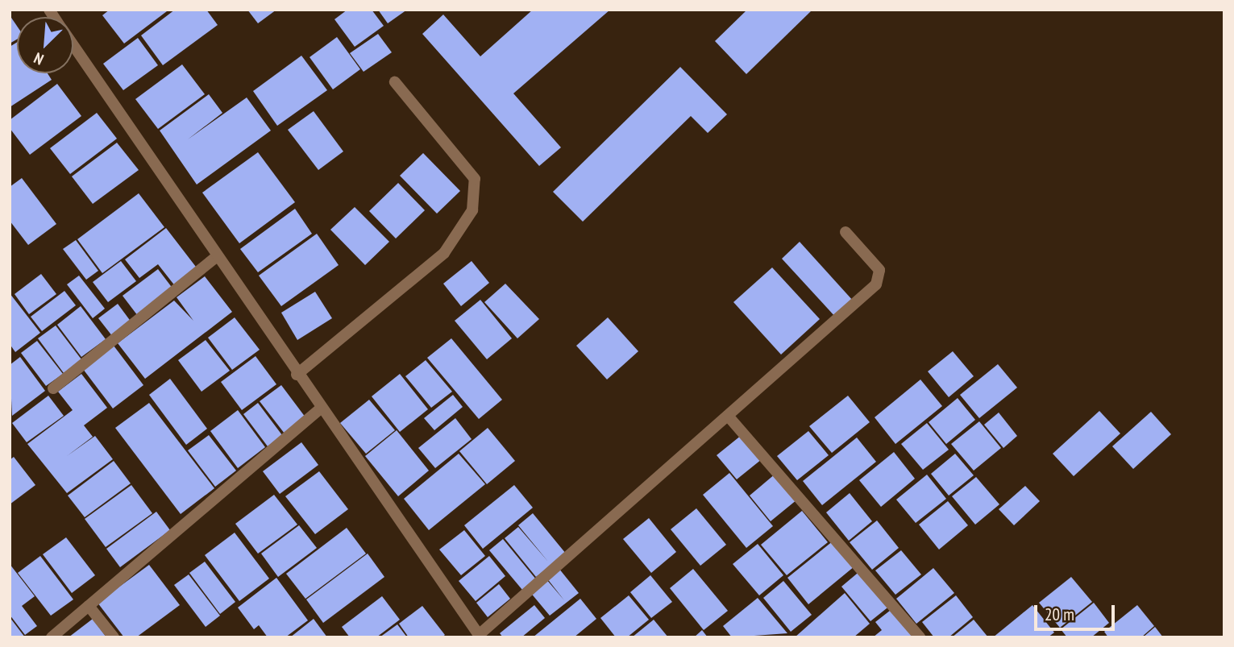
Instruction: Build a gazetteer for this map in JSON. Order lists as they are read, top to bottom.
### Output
{
  "scale_bar": "20 m",
  "north": "bottom left"
}
